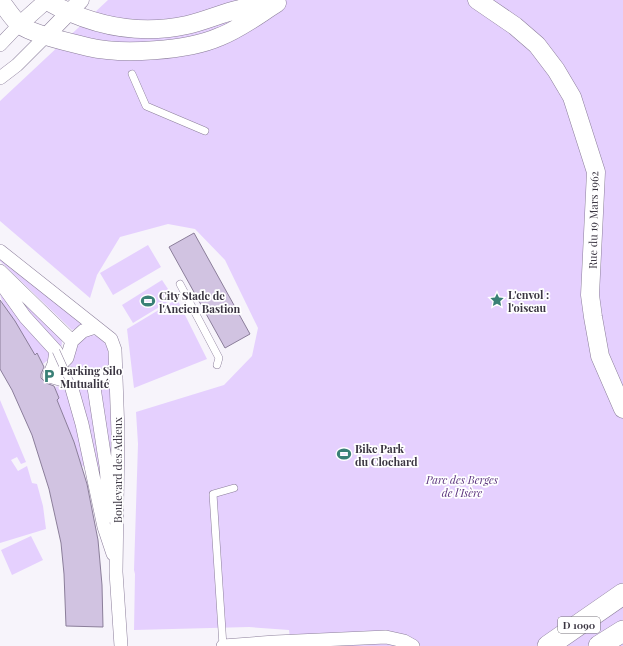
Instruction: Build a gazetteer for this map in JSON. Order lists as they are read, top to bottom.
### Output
{
  "streets": {
    "main road": ["Rue du 19 Mars 1962", "D 1090"],
    "street": ["Boulevard des Adieux"]
  },
  "parks": ["Parc des Berges de l'Isère"],
  "places": {
    "place": ["L'envol : l'oiseau"],
    "sports": ["City Stade de l'Ancien Bastion", "Bike Park du Clochard"],
    "parking": ["Parking Silo Mutualité"]
  }
}
